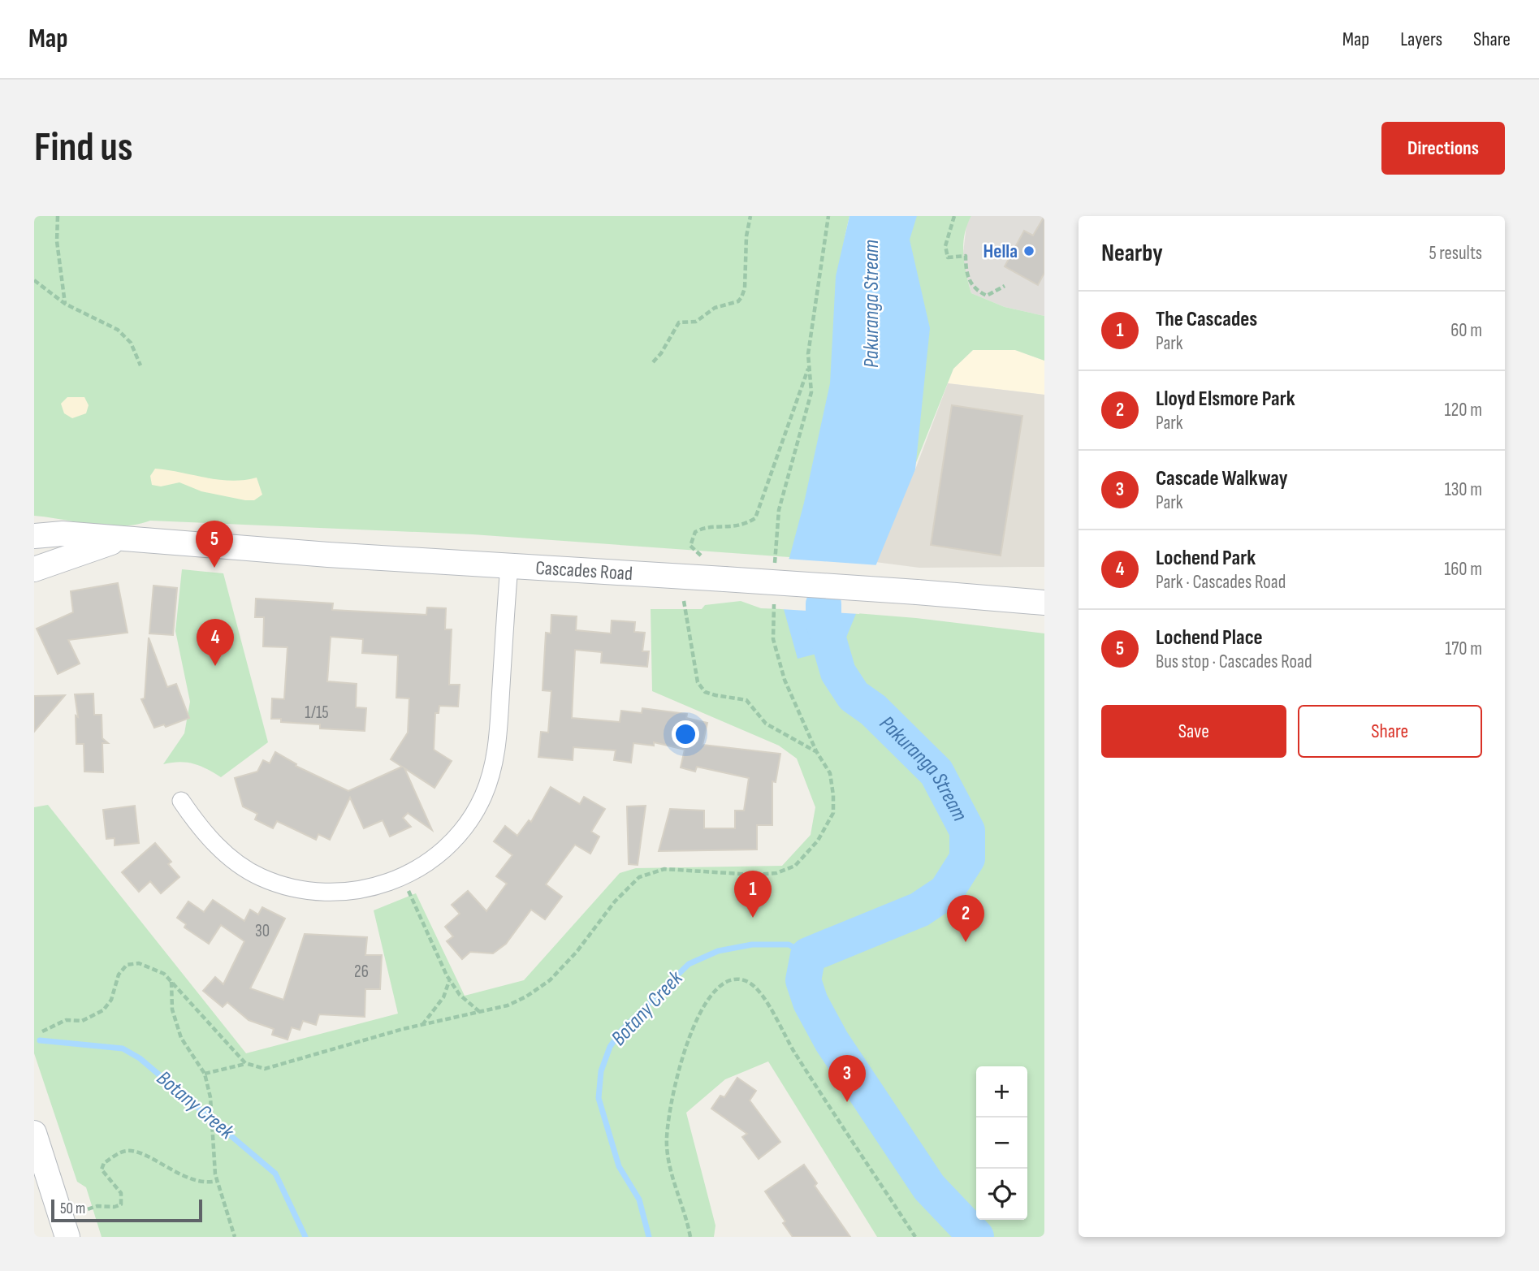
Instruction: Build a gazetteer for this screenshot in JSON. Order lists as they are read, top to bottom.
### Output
{
  "streets": {
    "main road": ["Cascades Road"]
  },
  "water": ["Pakuranga Stream", "Botany Creek"],
  "places": ["Hella"],
  "house_numbers": ["1/15", "30", "26"],
  "scale_bar": "50 m",
  "page": {
    "header": "Map",
    "nav": ["Map", "Layers", "Share"],
    "buttons": [
      "Directions",
      ["Save", "Share"]
    ],
    "title": "Find us",
    "heading": ["Nearby", "5 results"],
    "list": [
      {
        "mark": "1",
        "name": "The Cascades",
        "note": "Park",
        "value": "60 m"
      },
      {
        "mark": "2",
        "name": "Lloyd Elsmore Park",
        "note": "Park",
        "value": "120 m"
      },
      {
        "mark": "3",
        "name": "Cascade Walkway",
        "note": "Park",
        "value": "130 m"
      },
      {
        "mark": "4",
        "name": "Lochend Park",
        "note": "Park · Cascades Road",
        "value": "160 m"
      },
      {
        "mark": "5",
        "name": "Lochend Place",
        "note": "Bus stop · Cascades Road",
        "value": "170 m"
      }
    ],
    "pins": [
      "5",
      "4",
      "1",
      "2",
      "3"
    ],
    "map_buttons": ["+", "−"],
    "scale": "50 m"
  }
}
